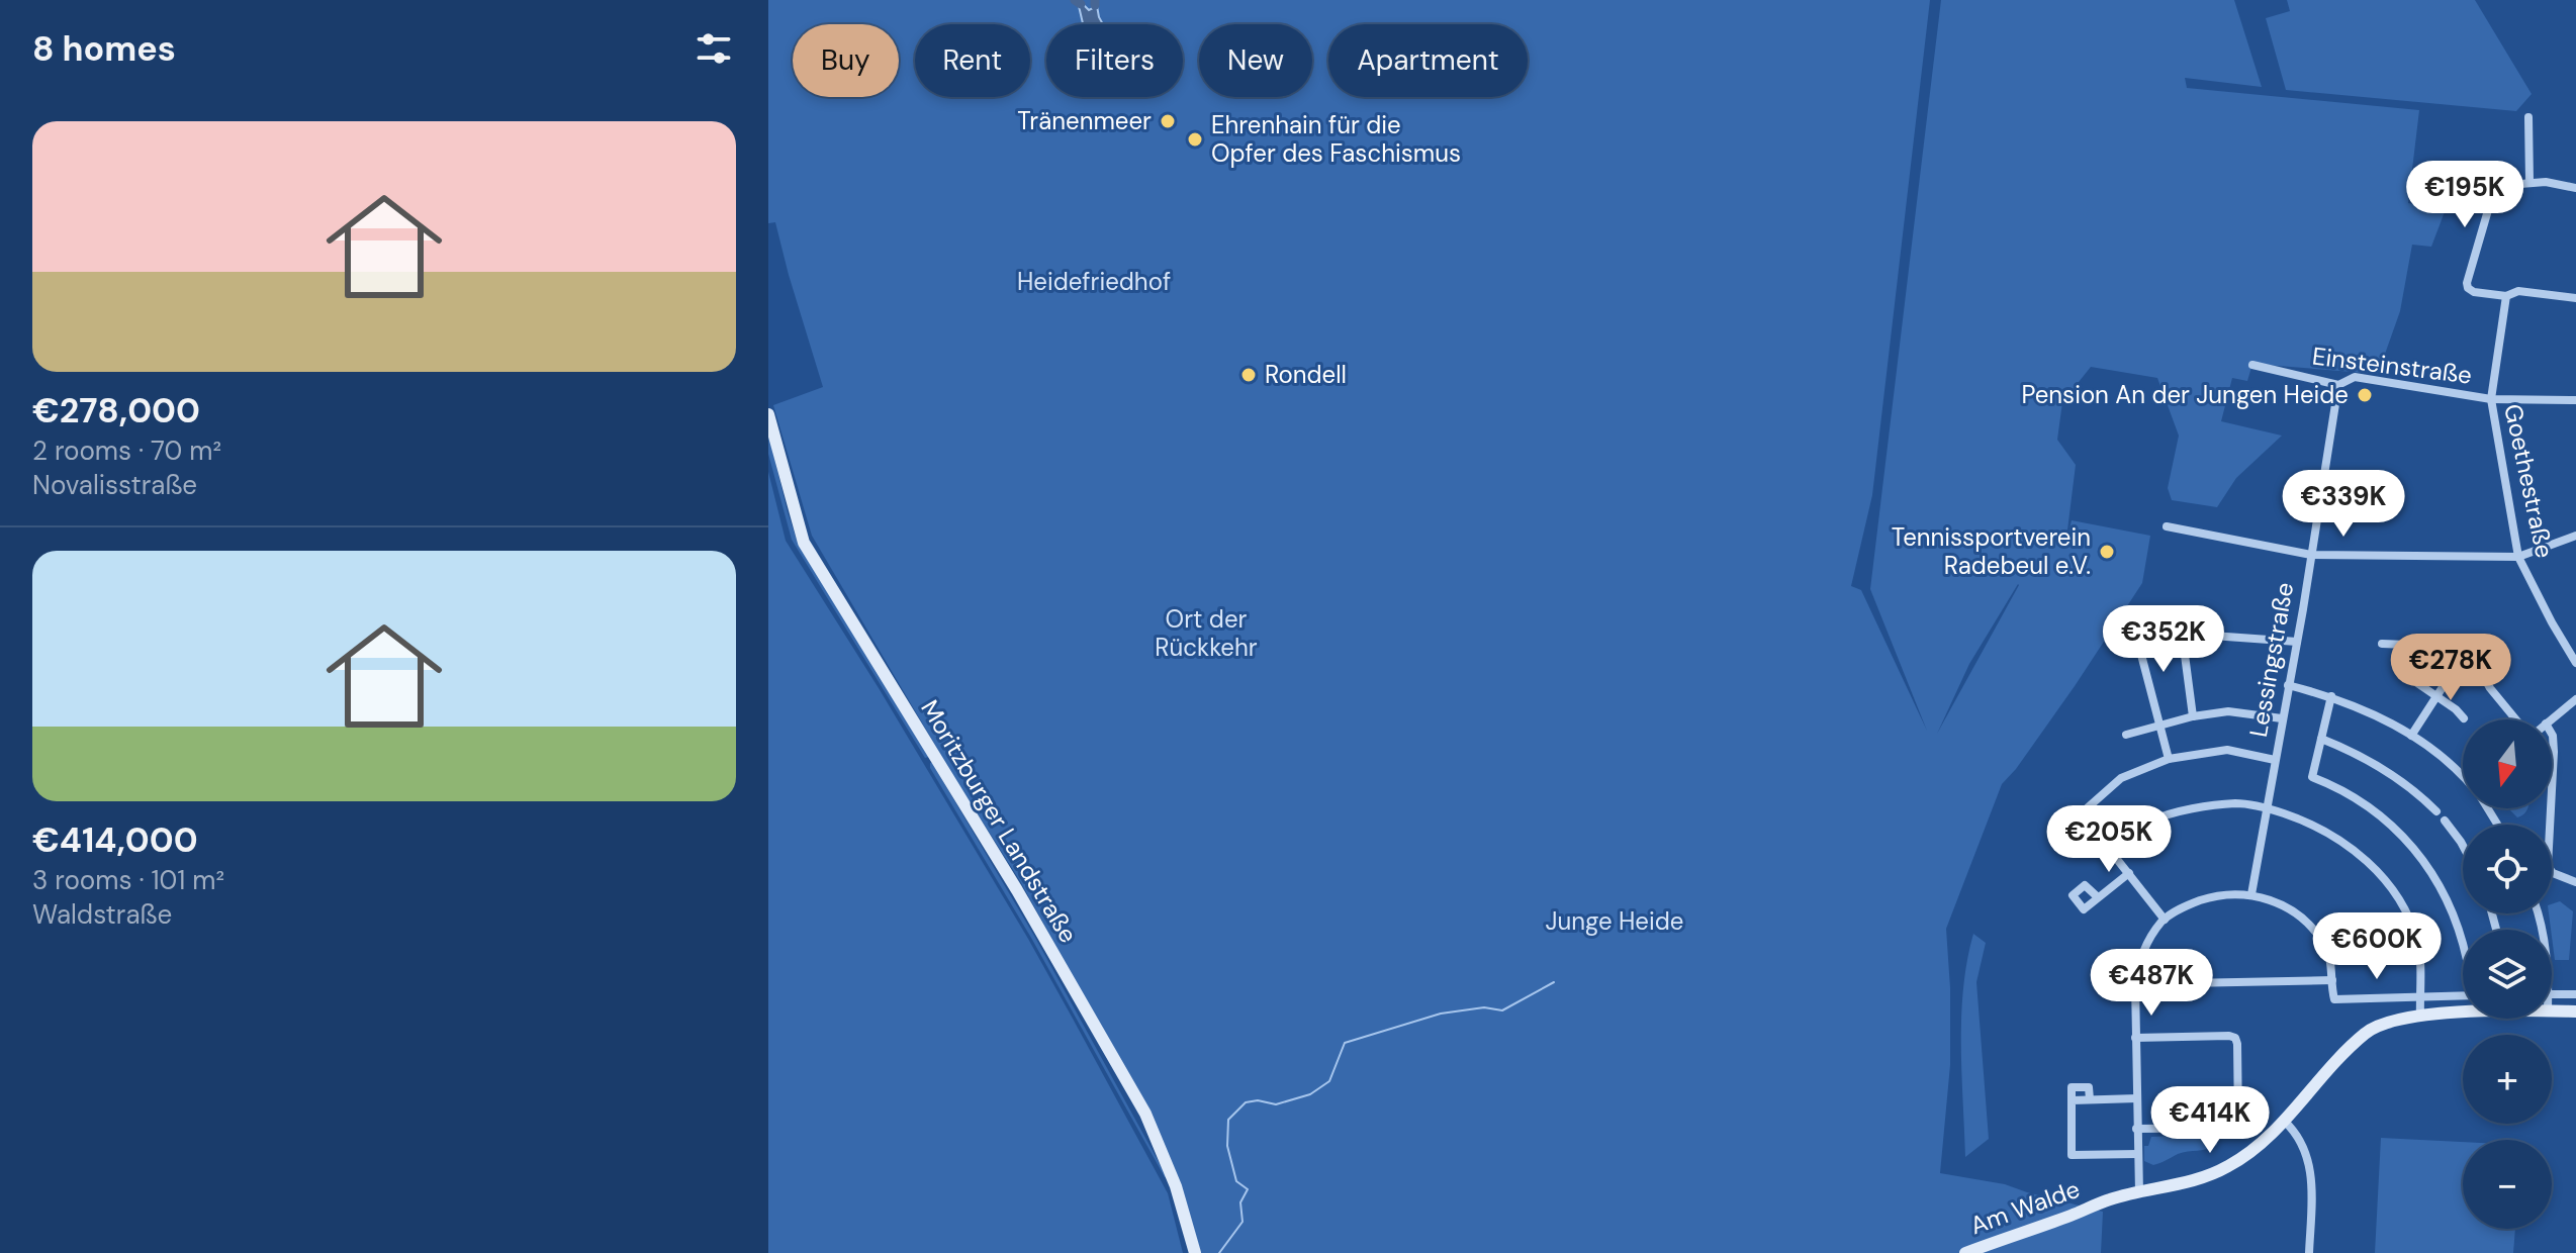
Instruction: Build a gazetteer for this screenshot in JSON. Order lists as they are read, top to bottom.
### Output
{
  "streets": {
    "main road": ["Moritzburger Landstraße", "Am Walde"],
    "street": ["Einsteinstraße", "Goethestraße", "Lessingstraße"]
  },
  "crossings": [
    ["Einsteinstraße", "Goethestraße"],
    ["Einsteinstraße", "Lessingstraße"]
  ],
  "parks": ["Heidefriedhof", "Ort der Rückkehr", "Junge Heide"],
  "places": [
    "Tränenmeer",
    "Ehrenhain für die Opfer des Faschismus",
    "Rondell",
    "Pension An der Jungen Heide",
    "Tennissportverein Radebeul e.V."
  ],
  "north": "bottom",
  "page": {
    "heading": "8 homes",
    "chip": [
      "Buy",
      "Rent",
      "Filters",
      "New",
      "Apartment"
    ],
    "list": [
      {
        "name": "€278,000",
        "note": "2 rooms · 70 m² · Novalisstraße"
      },
      {
        "name": "€414,000",
        "note": "3 rooms · 101 m² · Waldstraße"
      }
    ],
    "price": [
      "€195K",
      "€339K",
      "€352K",
      "€278K",
      "€205K",
      "€600K",
      "€487K",
      "€414K"
    ],
    "map_buttons": ["+", "−"]
  }
}
